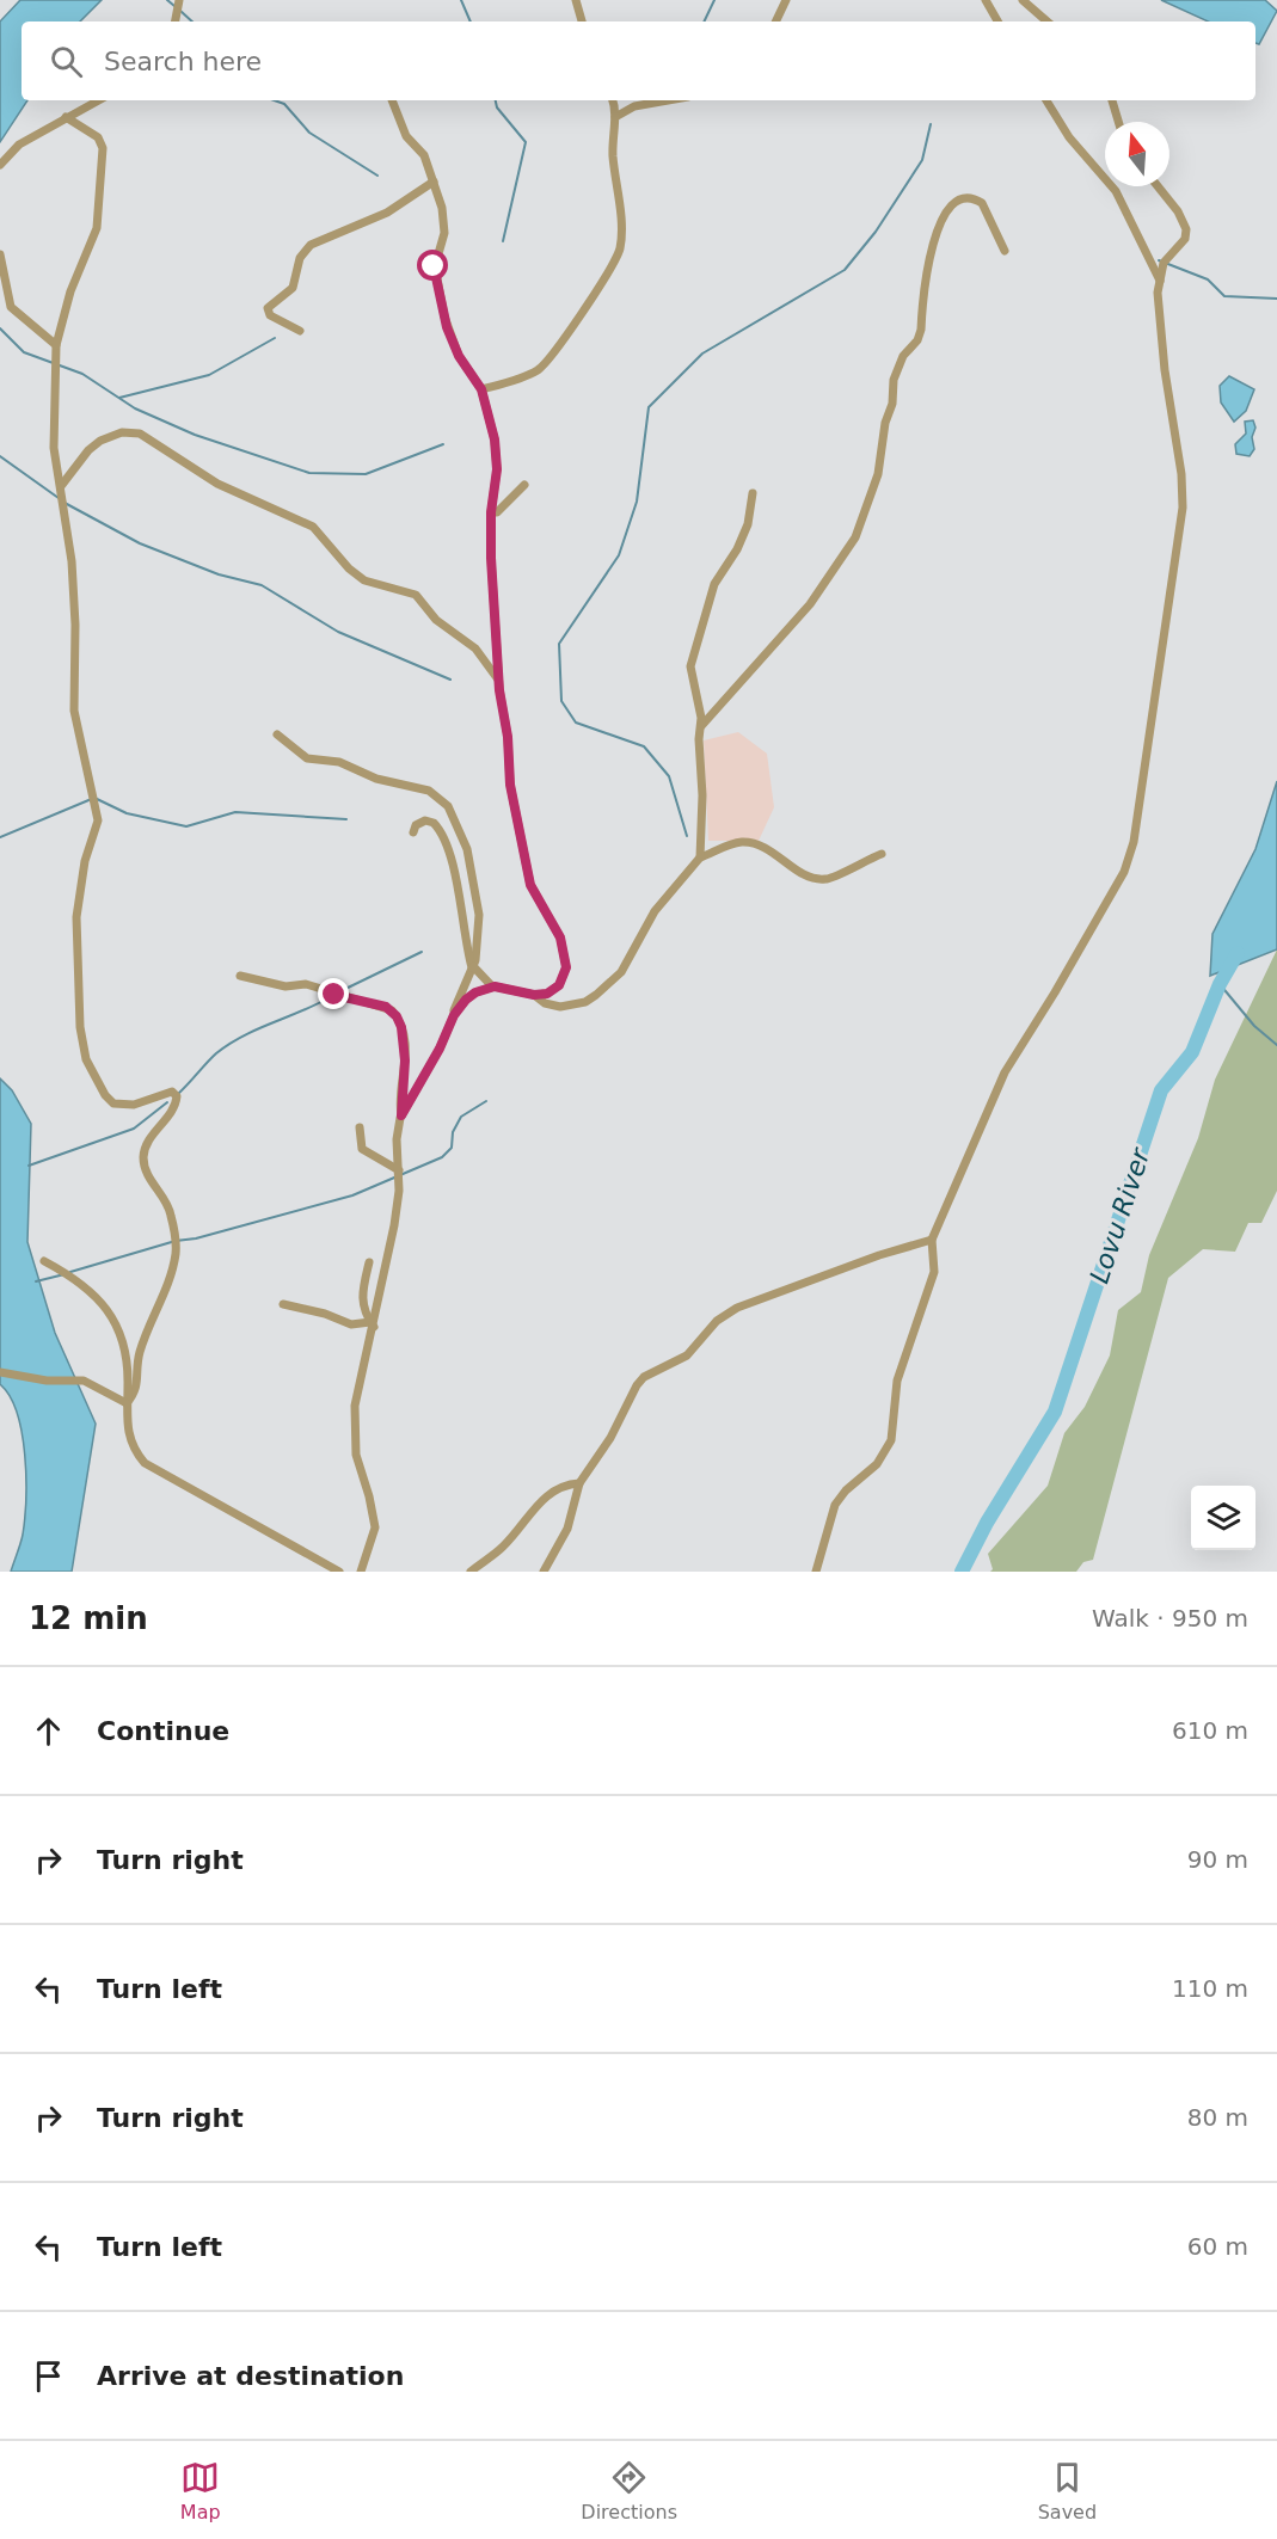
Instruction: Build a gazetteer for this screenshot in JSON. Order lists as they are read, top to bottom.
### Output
{
  "water": ["Lovu River"],
  "north": "top",
  "page": {
    "search": "Search here",
    "heading": ["12 min", "Walk · 950 m"],
    "list": [
      ["Continue", "610 m"],
      ["Turn right", "90 m"],
      ["Turn left", "110 m"],
      ["Turn right", "80 m"],
      ["Turn left", "60 m"],
      "Arrive at destination"
    ],
    "nav": ["Map", "Directions", "Saved"]
  }
}
